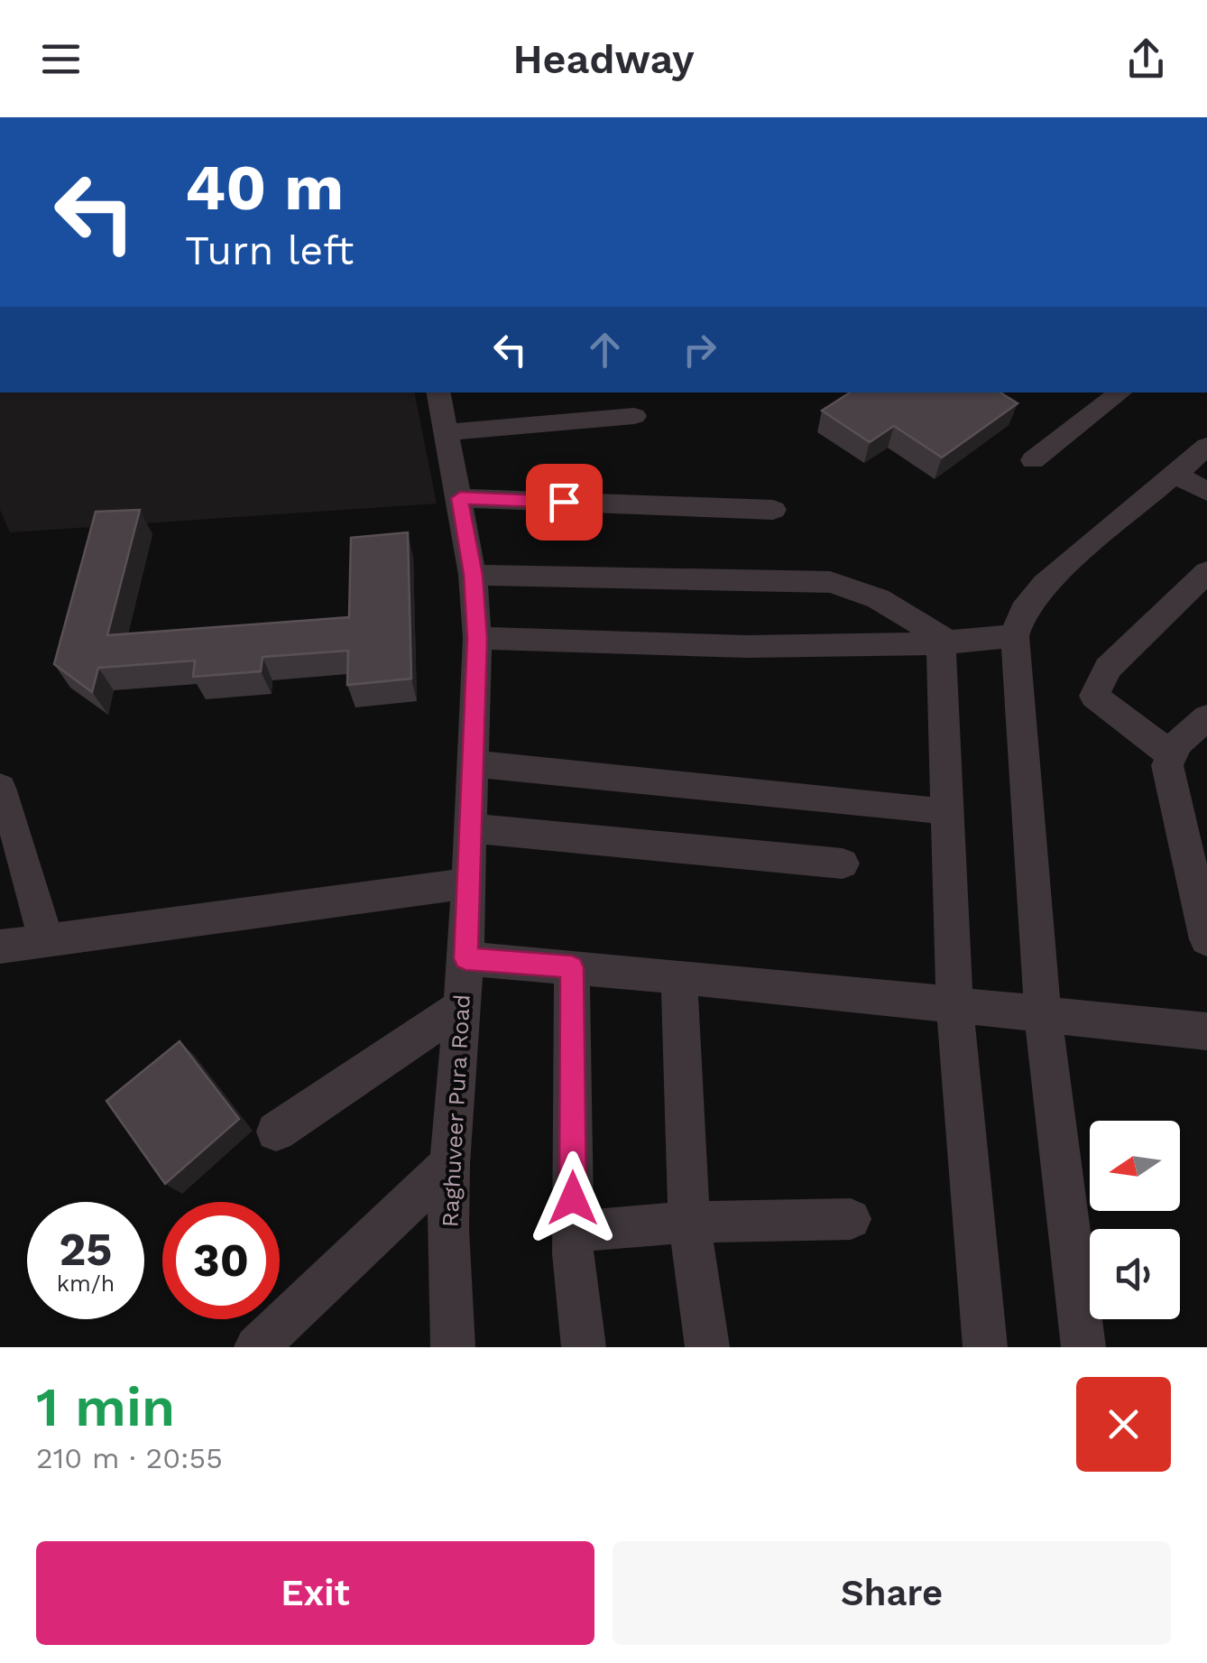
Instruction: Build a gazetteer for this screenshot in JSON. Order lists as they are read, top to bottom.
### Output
{
  "streets": {
    "street": ["Raghuveer Pura Road"]
  },
  "north": "left",
  "page": {
    "header": "Headway",
    "turn": ["40 m", "Turn left"],
    "speed": "25 km/h",
    "limit": "30",
    "heading": ["1 min", "210 m · 20:55"],
    "buttons": ["Exit", "Share"]
  }
}
